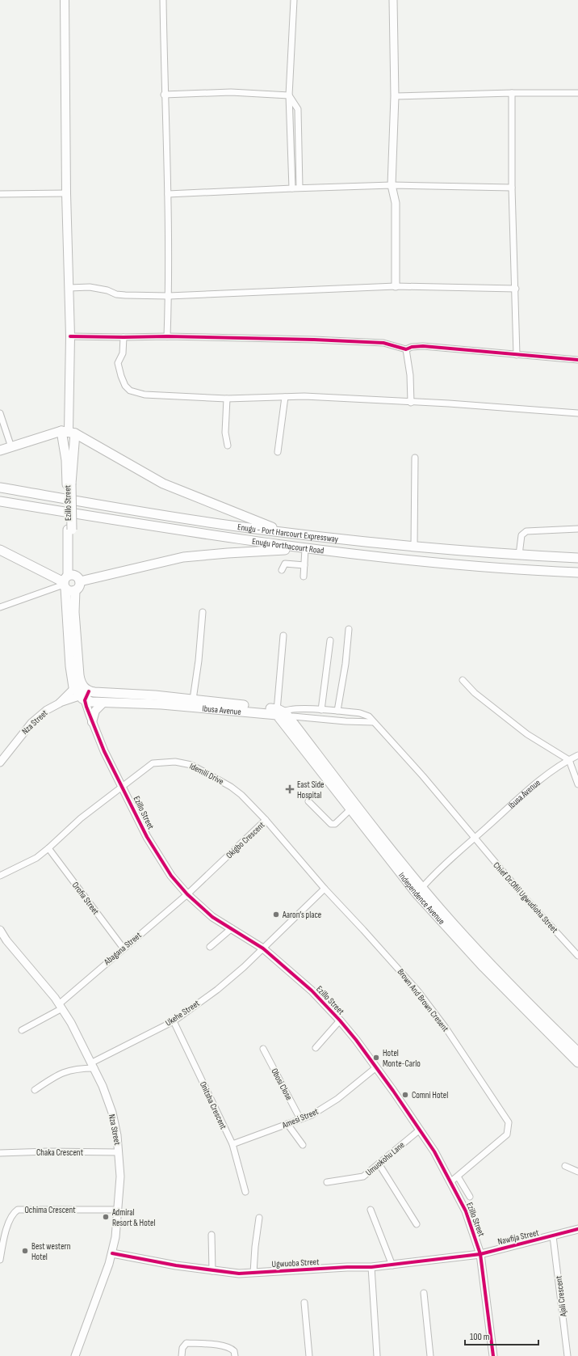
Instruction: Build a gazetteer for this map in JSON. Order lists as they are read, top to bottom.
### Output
{
  "streets": {
    "main road": [
      "Ezillo Street",
      "Enugu - Port Harcourt Expressway",
      "Enugu Porthacourt Road",
      "Ibusa Avenue",
      "Independence Avenue"
    ],
    "street": [
      "Nza Street",
      "Idemili Drive",
      "Okigbo Crescent",
      "Chief Dr.Ofili Ugwudioha Street",
      "Orofia Street",
      "Abagana Street",
      "Brown And Brown Cresent",
      "Ukehe Street",
      "Obosi Close",
      "Onitsha Crescent",
      "Amesi Street",
      "Chaka Crescent",
      "Umuokohu Lane",
      "Ochima Crescent",
      "Nawfija Street",
      "Ugwuoba Street",
      "Ajali Crescent"
    ]
  },
  "crossings": [
    ["Ezillo Street", "Ibusa Avenue"],
    ["Ezillo Street", "Nza Street"],
    ["Ezillo Street", "Idemili Drive"],
    ["Ezillo Street", "Okigbo Crescent"],
    ["Ezillo Street", "Abagana Street"],
    ["Ezillo Street", "Brown And Brown Cresent"],
    ["Ezillo Street", "Ukehe Street"],
    ["Ezillo Street", "Amesi Street"],
    ["Ezillo Street", "Umuokohu Lane"],
    ["Ezillo Street", "Nawfija Street"],
    ["Ezillo Street", "Ugwuoba Street"],
    ["Ibusa Avenue", "Nza Street"],
    ["Ibusa Avenue", "Chief Dr.Ofili Ugwudioha Street"],
    ["Ibusa Avenue", "Independence Avenue"],
    ["Nza Street", "Abagana Street"],
    ["Nza Street", "Ukehe Street"],
    ["Nza Street", "Chaka Crescent"],
    ["Nza Street", "Ochima Crescent"],
    ["Nza Street", "Ugwuoba Street"],
    ["Idemili Drive", "Okigbo Crescent"],
    ["Okigbo Crescent", "Abagana Street"],
    ["Okigbo Crescent", "Brown And Brown Cresent"],
    ["Orofia Street", "Abagana Street"],
    ["Ukehe Street", "Onitsha Crescent"],
    ["Obosi Close", "Amesi Street"],
    ["Onitsha Crescent", "Amesi Street"],
    ["Nawfija Street", "Ugwuoba Street"],
    ["Nawfija Street", "Ajali Crescent"]
  ],
  "places": {
    "health": ["East Side Hospital"],
    "other": [
      "Aaron’s place",
      "Hotel Monte-Carlo",
      "Comni Hotel",
      "Admiral Resort & Hotel",
      "Best western Hotel"
    ]
  },
  "scale_bar": "100 m"
}
